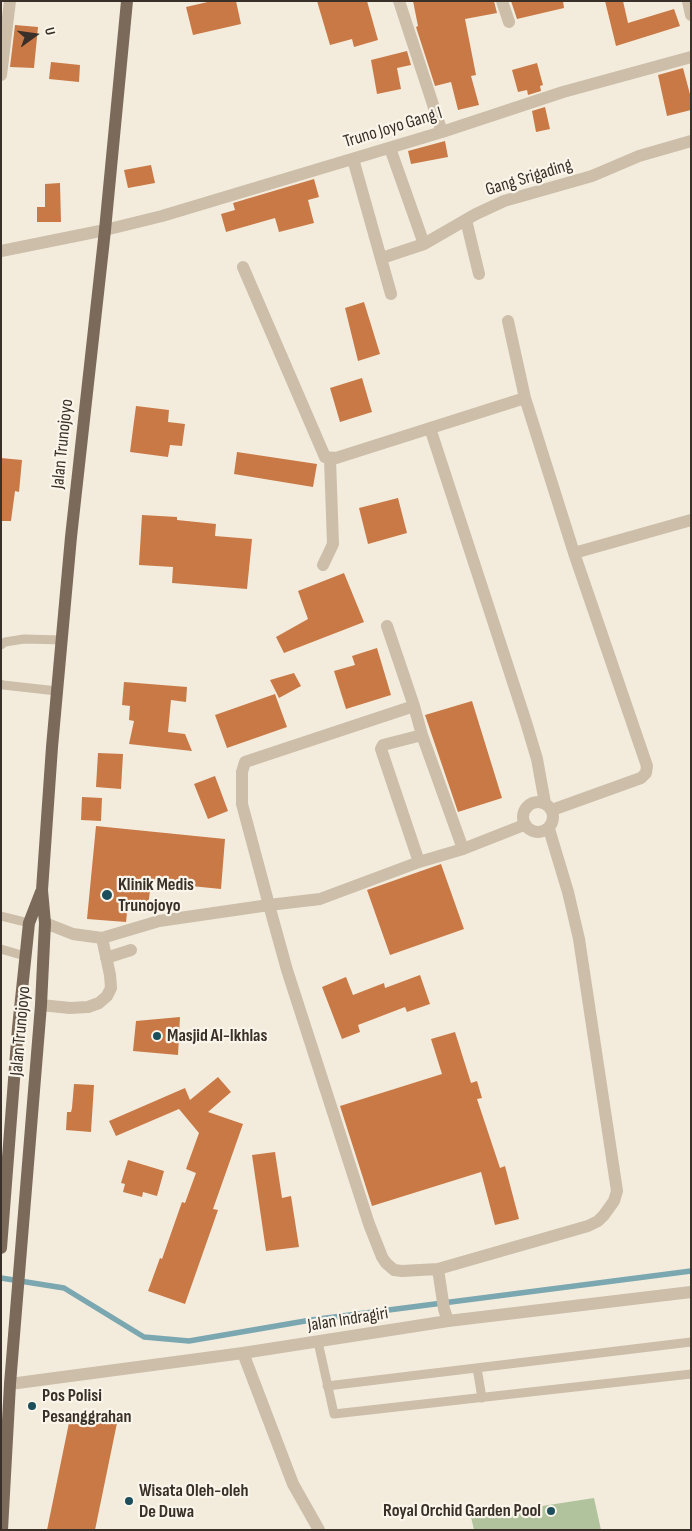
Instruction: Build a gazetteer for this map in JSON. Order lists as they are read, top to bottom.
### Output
{
  "streets": {
    "main road": ["Jalan Trunojoyo"],
    "street": ["Truno Joyo Gang I", "Gang Srigading", "Jalan Indragiri"]
  },
  "crossings": [
    ["Truno Joyo Gang I", "Jalan Trunojoyo"],
    ["Jalan Trunojoyo", "Jalan Indragiri"]
  ],
  "places": [
    "Klinik Medis Trunojoyo",
    "Masjid Al-Ikhlas",
    "Pos Polisi Pesanggrahan",
    "Wisata Oleh-oleh De Duwa",
    "Royal Orchid Garden Pool"
  ],
  "north": "right"
}
